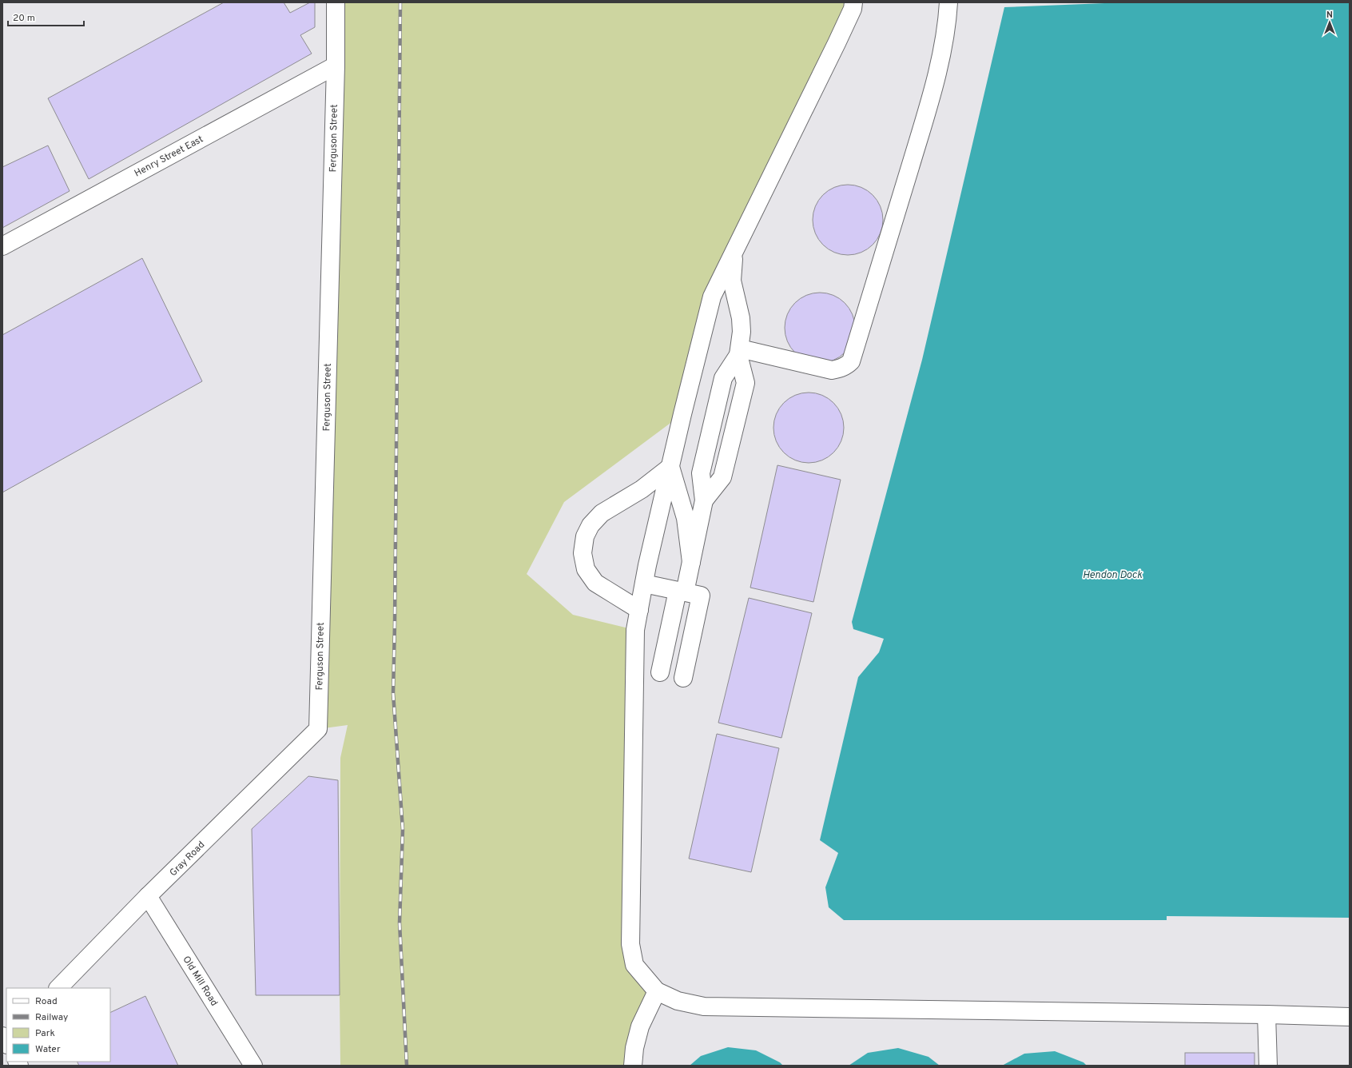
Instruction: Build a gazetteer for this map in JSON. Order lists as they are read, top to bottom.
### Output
{
  "streets": {
    "street": [
      "Ferguson Street",
      "Henry Street East",
      "Gray Road",
      "Old Mill Road"
    ]
  },
  "crossings": [
    ["Ferguson Street", "Henry Street East"],
    ["Ferguson Street", "Gray Road"],
    ["Gray Road", "Old Mill Road"]
  ],
  "water": ["Hendon Dock"],
  "legend": [
    "Road",
    "Railway",
    "Park",
    "Water"
  ],
  "scale_bar": "20 m",
  "north": "top"
}
